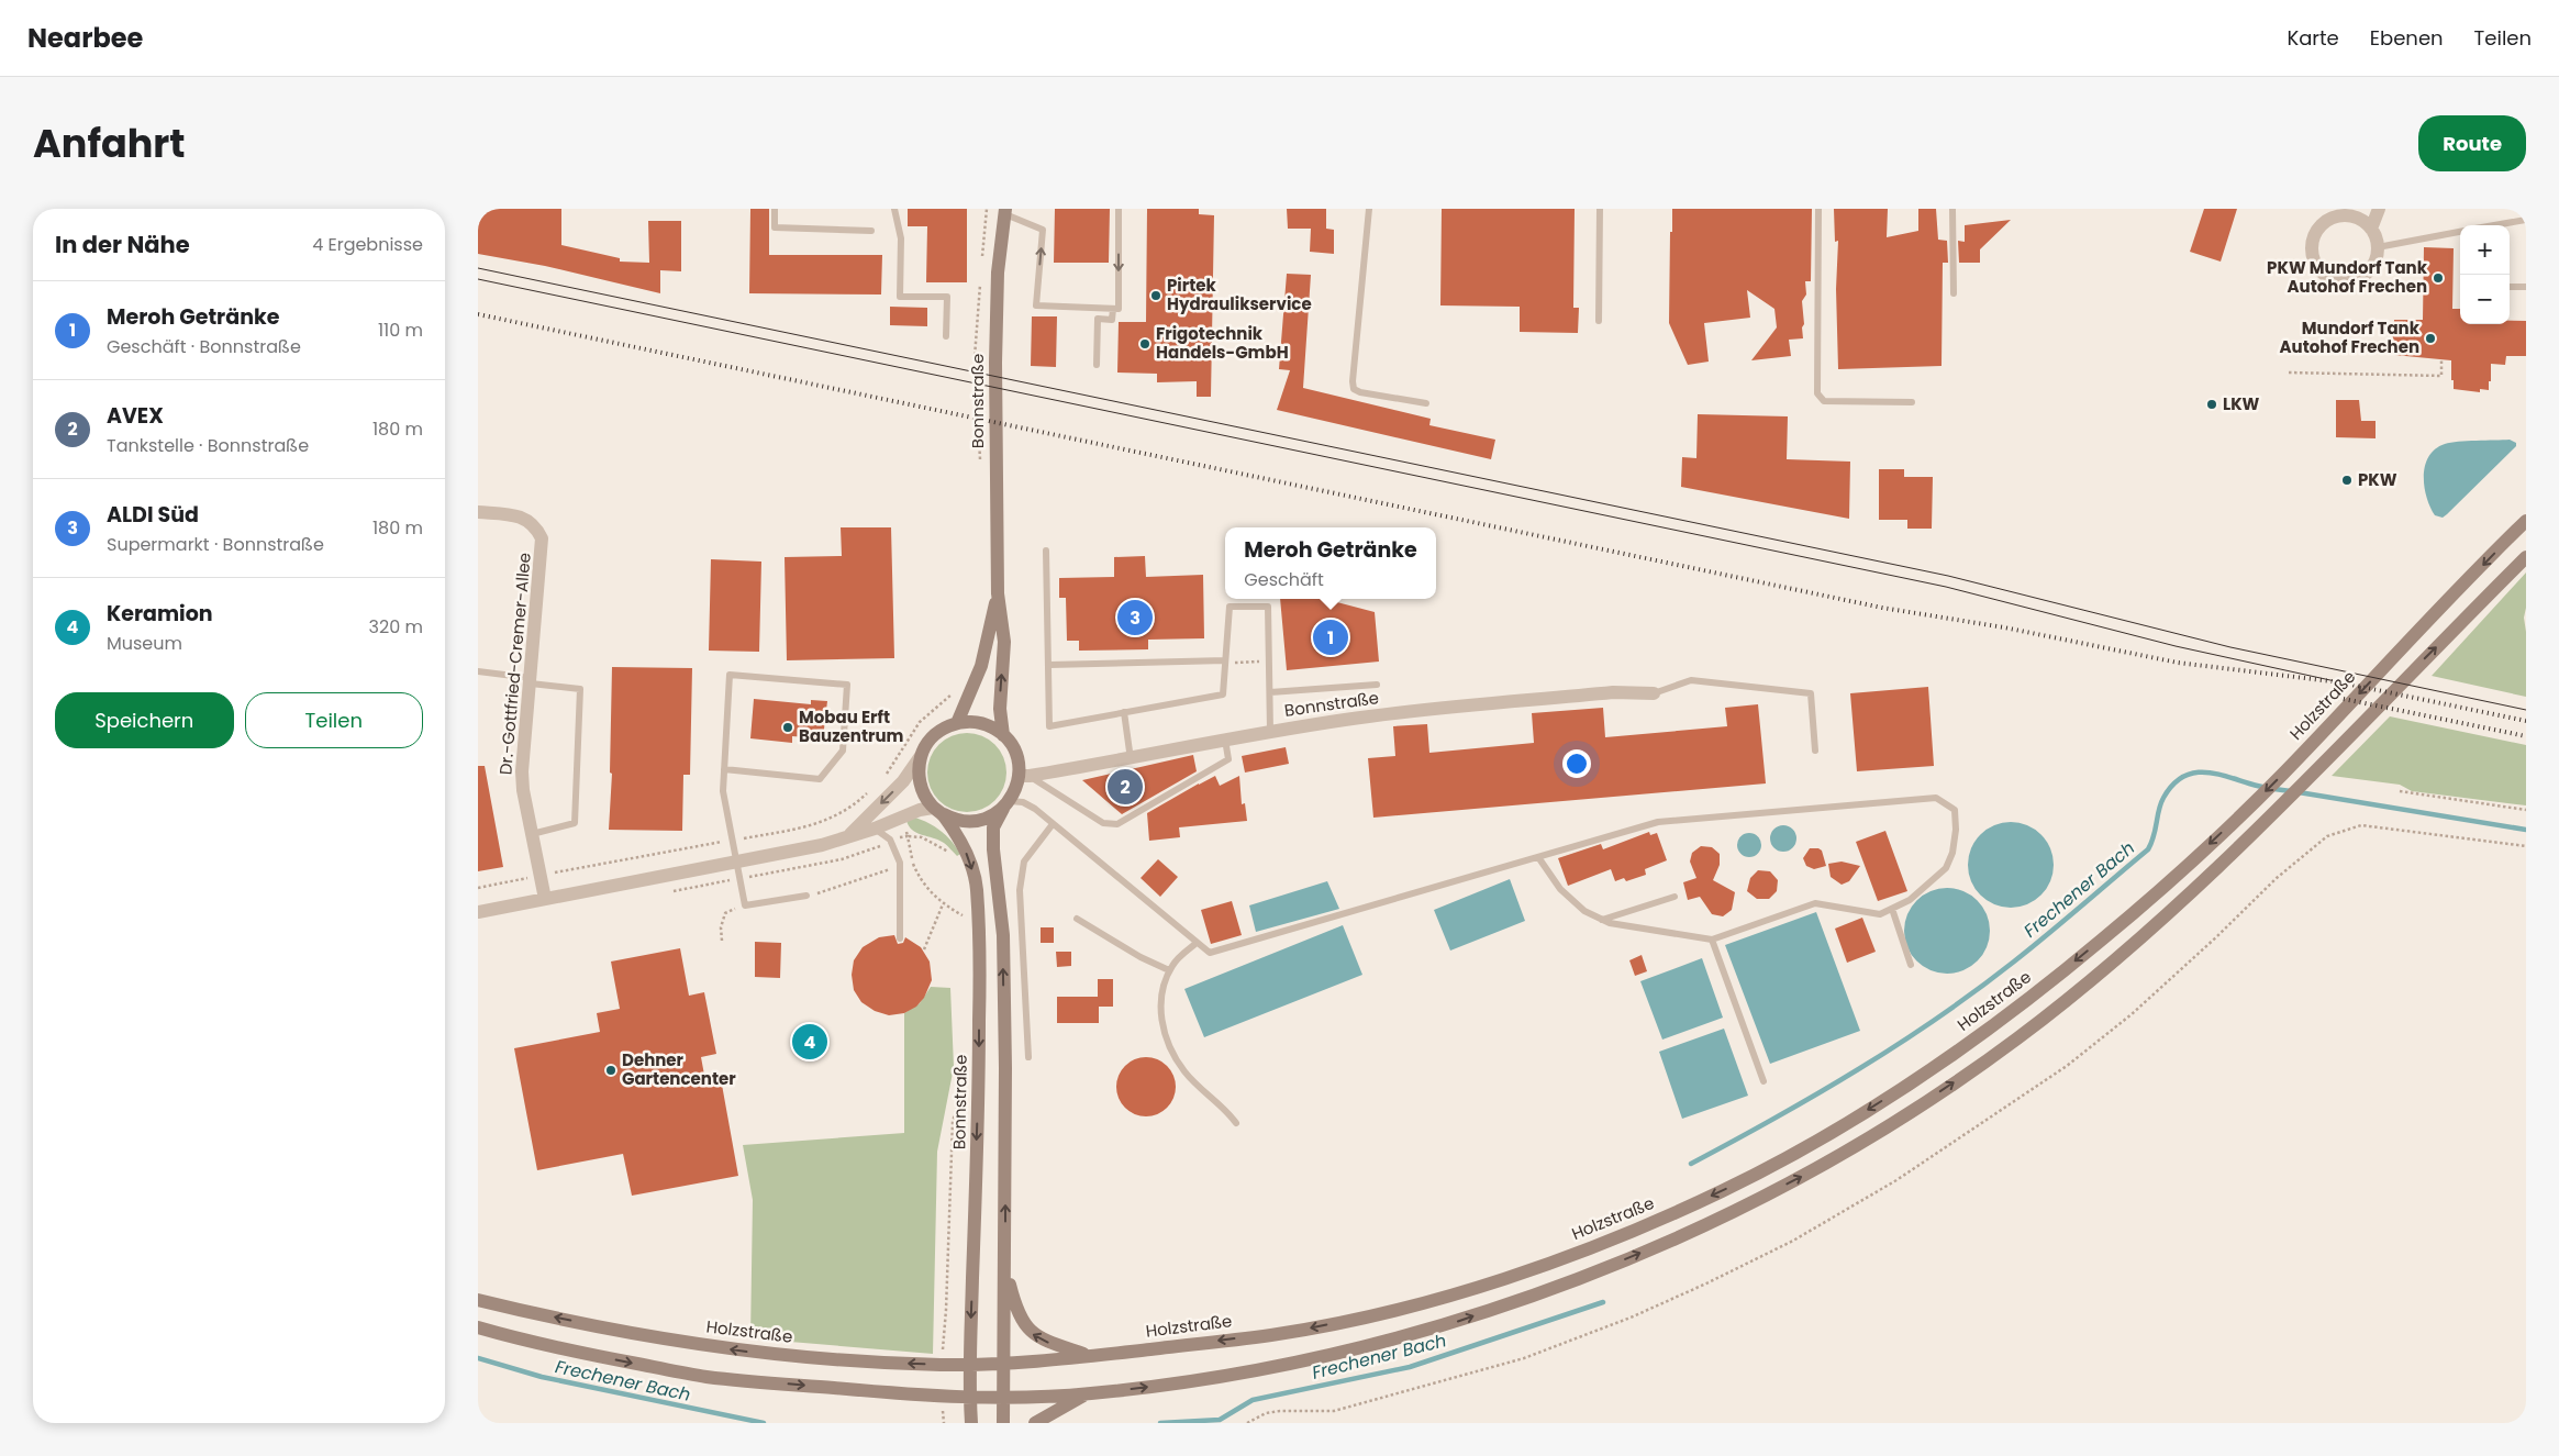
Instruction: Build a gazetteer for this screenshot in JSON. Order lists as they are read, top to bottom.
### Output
{
  "streets": {
    "main road": ["Bonnstraße", "Holzstraße"],
    "street": ["Dr.-Gottfried-Cremer-Allee"]
  },
  "crossings": [
    ["Bonnstraße", "Holzstraße"]
  ],
  "water": ["Frechener Bach"],
  "places": [
    "PKW Mundorf Tank Autohof Frechen",
    "Pirtek Hydraulikservice",
    "Mundorf Tank Autohof Frechen",
    "Frigotechnik Handels-GmbH",
    "LKW",
    "PKW",
    "Mobau Erft Bauzentrum",
    "Dehner Gartencenter"
  ],
  "page": {
    "header": "Nearbee",
    "nav": ["Karte", "Ebenen", "Teilen"],
    "title": "Anfahrt",
    "buttons": [
      "Route",
      ["Speichern", "Teilen"]
    ],
    "heading": ["In der Nähe", "4 Ergebnisse"],
    "map_buttons": ["+", "−"],
    "list": [
      {
        "mark": "1",
        "name": "Meroh Getränke",
        "note": "Geschäft · Bonnstraße",
        "value": "110 m"
      },
      {
        "mark": "2",
        "name": "AVEX",
        "note": "Tankstelle · Bonnstraße",
        "value": "180 m"
      },
      {
        "mark": "3",
        "name": "ALDI Süd",
        "note": "Supermarkt · Bonnstraße",
        "value": "180 m"
      },
      {
        "mark": "4",
        "name": "Keramion",
        "note": "Museum",
        "value": "320 m"
      }
    ],
    "popup": ["Meroh Getränke", "Geschäft"],
    "pins": [
      "3",
      "1",
      "2",
      "4"
    ]
  }
}
